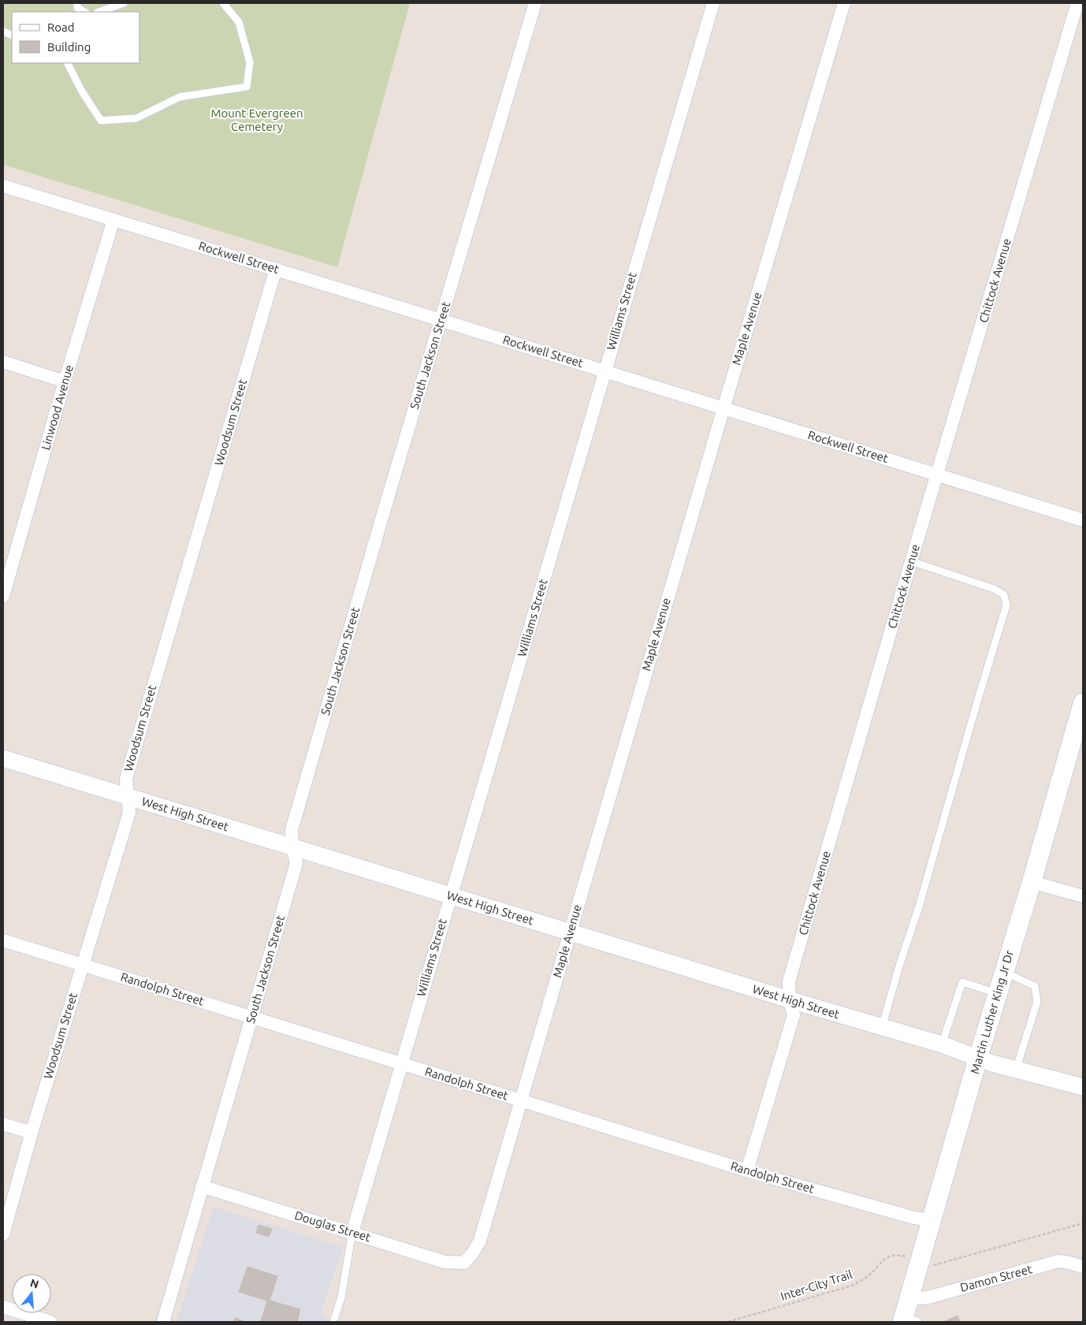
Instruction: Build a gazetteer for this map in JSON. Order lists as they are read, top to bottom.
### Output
{
  "streets": {
    "main road": ["Martin Luther King Jr Dr"],
    "street": [
      "Rockwell Street",
      "Chittock Avenue",
      "Williams Street",
      "Maple Avenue",
      "South Jackson Street",
      "Linwood Avenue",
      "Woodsum Street",
      "West High Street",
      "Randolph Street",
      "Douglas Street",
      "Damon Street"
    ],
    "path": ["Inter-City Trail"]
  },
  "crossings": [
    ["Rockwell Street", "Chittock Avenue"],
    ["Rockwell Street", "Williams Street"],
    ["Rockwell Street", "Maple Avenue"],
    ["Rockwell Street", "South Jackson Street"],
    ["Rockwell Street", "Linwood Avenue"],
    ["Rockwell Street", "Woodsum Street"],
    ["Chittock Avenue", "West High Street"],
    ["Chittock Avenue", "Randolph Street"],
    ["Williams Street", "West High Street"],
    ["Williams Street", "Randolph Street"],
    ["Williams Street", "Douglas Street"],
    ["Maple Avenue", "West High Street"],
    ["Maple Avenue", "Randolph Street"],
    ["Maple Avenue", "Douglas Street"],
    ["South Jackson Street", "West High Street"],
    ["South Jackson Street", "Randolph Street"],
    ["South Jackson Street", "Douglas Street"],
    ["Woodsum Street", "West High Street"],
    ["Woodsum Street", "Randolph Street"],
    ["West High Street", "Martin Luther King Jr Dr"],
    ["Randolph Street", "Martin Luther King Jr Dr"],
    ["Martin Luther King Jr Dr", "Damon Street"]
  ],
  "parks": ["Mount Evergreen Cemetery"],
  "legend": ["Road", "Building"],
  "north": "top"
}
